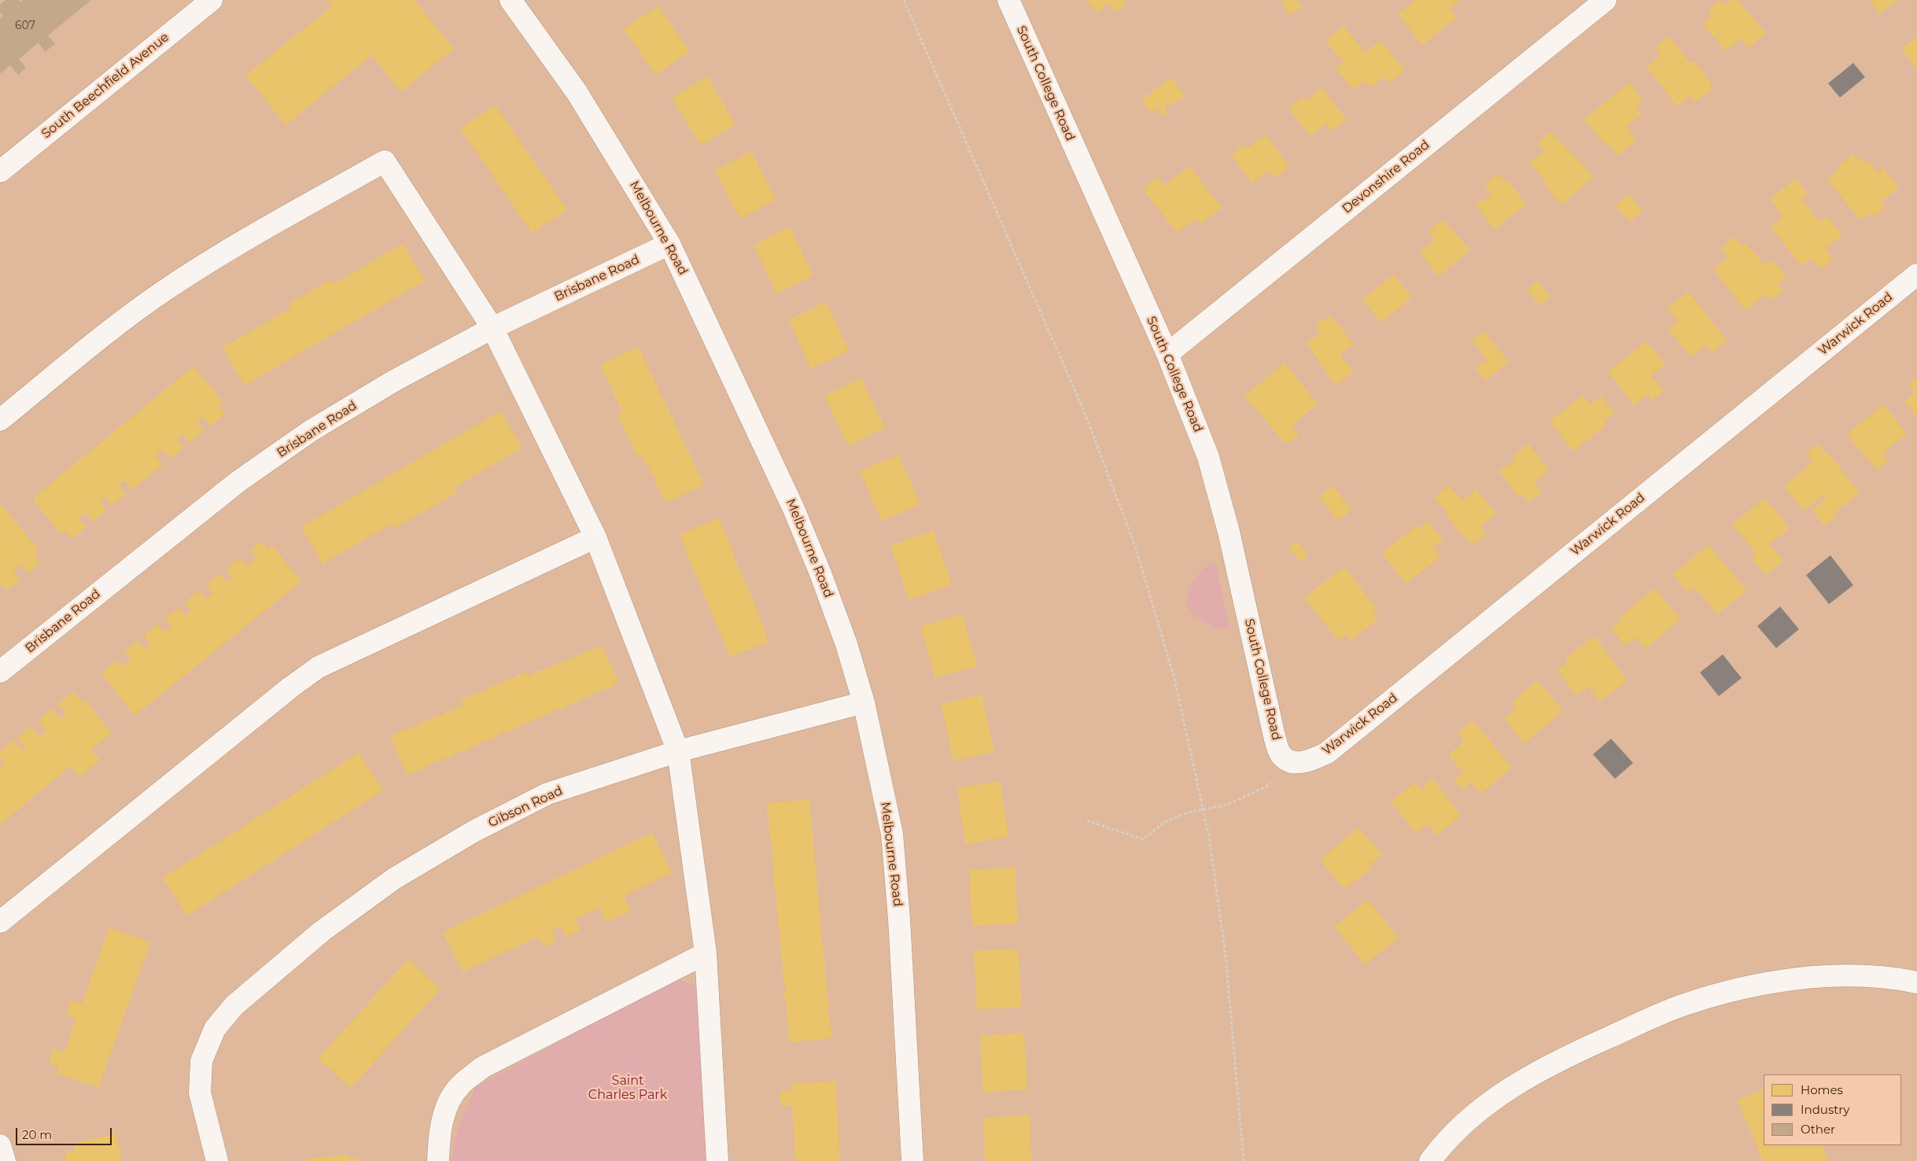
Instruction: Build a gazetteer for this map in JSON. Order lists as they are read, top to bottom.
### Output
{
  "streets": {
    "street": [
      "South College Road",
      "South Beechfield Avenue",
      "Devonshire Road",
      "Melbourne Road",
      "Brisbane Road",
      "Warwick Road",
      "Gibson Road"
    ]
  },
  "crossings": [
    ["South College Road", "Devonshire Road"],
    ["South College Road", "Warwick Road"],
    ["Melbourne Road", "Brisbane Road"],
    ["Melbourne Road", "Gibson Road"]
  ],
  "parks": ["Saint Charles Park"],
  "house_numbers": ["607"],
  "legend": ["Homes", "Industry", "Other"],
  "scale_bar": "20 m"
}
